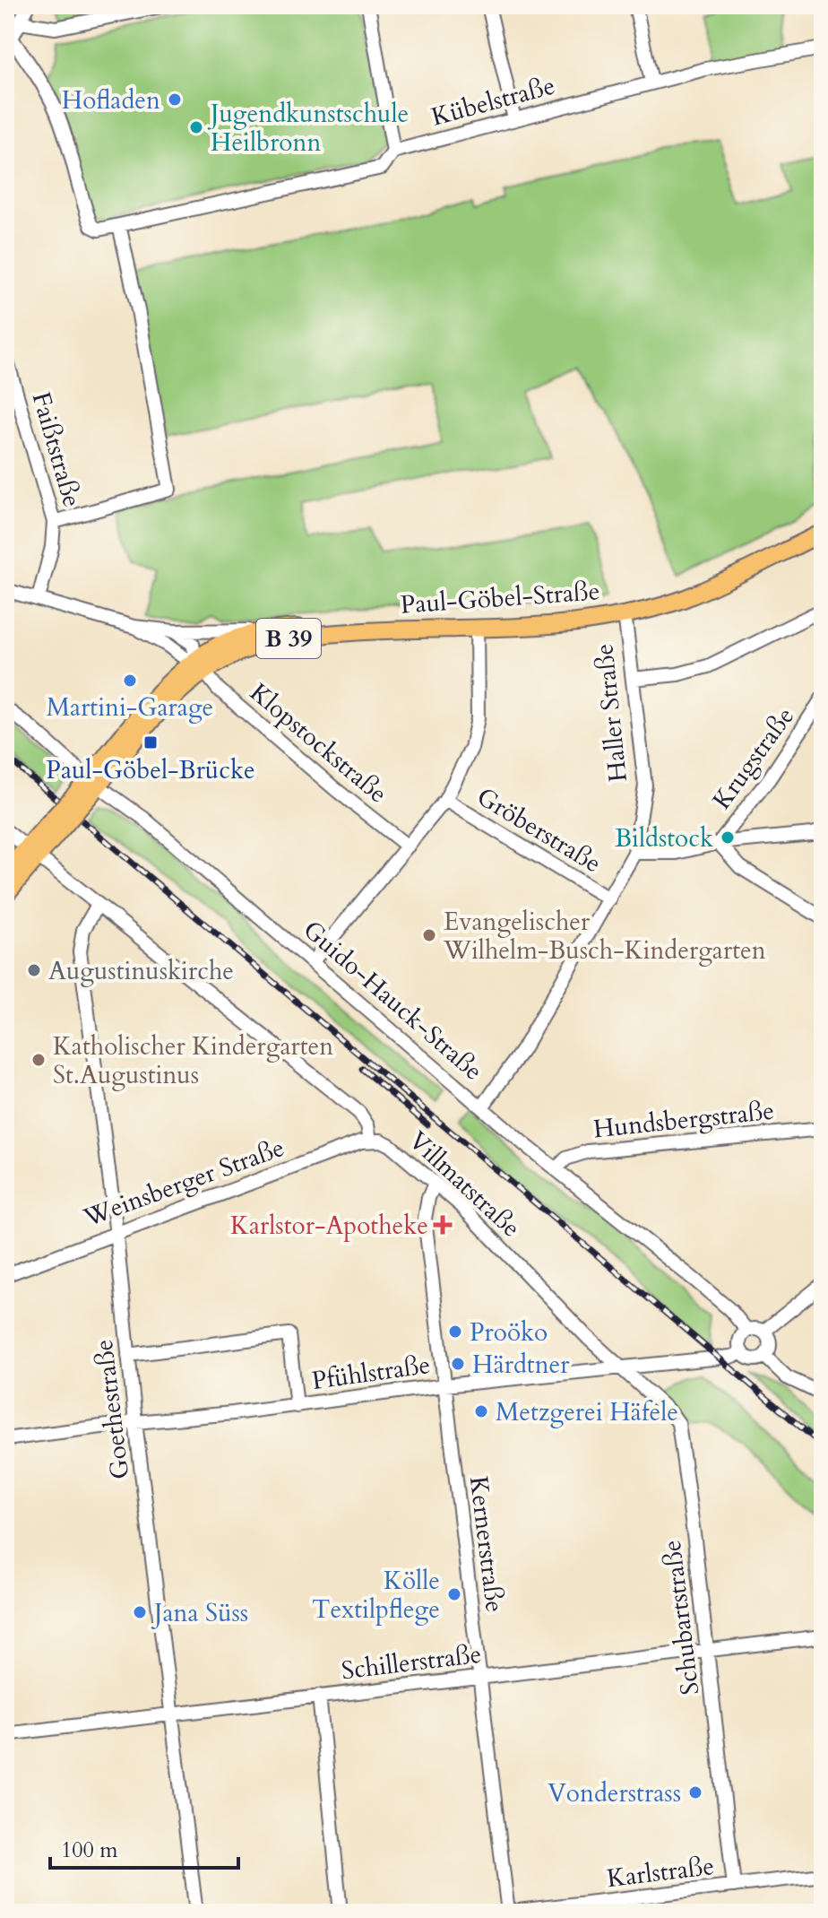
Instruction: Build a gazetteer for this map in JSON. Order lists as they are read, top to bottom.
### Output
{
  "streets": {
    "main road": ["Paul-Göbel-Straße", "B 39", "Haller Straße"],
    "street": [
      "Kübelstraße",
      "Faißtstraße",
      "Klopstockstraße",
      "Krugstraße",
      "Gröberstraße",
      "Guido-Hauck-Straße",
      "Hundsbergstraße",
      "Weinsberger Straße",
      "Villmatstraße",
      "Pfühlstraße",
      "Goethestraße",
      "Kernerstraße",
      "Schubartstraße",
      "Schillerstraße",
      "Karlstraße"
    ]
  },
  "crossings": [
    ["Paul-Göbel-Straße", "B 39"],
    ["Paul-Göbel-Straße", "Haller Straße"],
    ["Paul-Göbel-Straße", "Klopstockstraße"],
    ["Paul-Göbel-Straße", "Guido-Hauck-Straße"],
    ["Paul-Göbel-Straße", "Villmatstraße"],
    ["B 39", "Villmatstraße"],
    ["Haller Straße", "Gröberstraße"],
    ["Haller Straße", "Guido-Hauck-Straße"],
    ["Guido-Hauck-Straße", "Hundsbergstraße"],
    ["Guido-Hauck-Straße", "Pfühlstraße"],
    ["Weinsberger Straße", "Villmatstraße"],
    ["Weinsberger Straße", "Goethestraße"],
    ["Villmatstraße", "Pfühlstraße"],
    ["Villmatstraße", "Goethestraße"],
    ["Villmatstraße", "Kernerstraße"],
    ["Villmatstraße", "Schubartstraße"],
    ["Pfühlstraße", "Goethestraße"],
    ["Pfühlstraße", "Kernerstraße"],
    ["Pfühlstraße", "Schubartstraße"],
    ["Goethestraße", "Schillerstraße"],
    ["Kernerstraße", "Schillerstraße"],
    ["Kernerstraße", "Karlstraße"],
    ["Schubartstraße", "Schillerstraße"],
    ["Schubartstraße", "Karlstraße"]
  ],
  "places": {
    "other": [
      "Hofladen",
      "Jugendkunstschule Heilbronn",
      "Martini-Garage",
      "Bildstock",
      "Evangelischer Wilhelm-Busch-Kindergarten",
      "Augustinuskirche",
      "Katholischer Kindergarten St.Augustinus",
      "Proöko",
      "Härdtner",
      "Metzgerei Häfele",
      "Kölle Textilpflege",
      "Jana Süss",
      "Vonderstrass"
    ],
    "transit": ["Paul-Göbel-Brücke"],
    "health": ["Karlstor-Apotheke"]
  },
  "scale_bar": "100 m"
}
